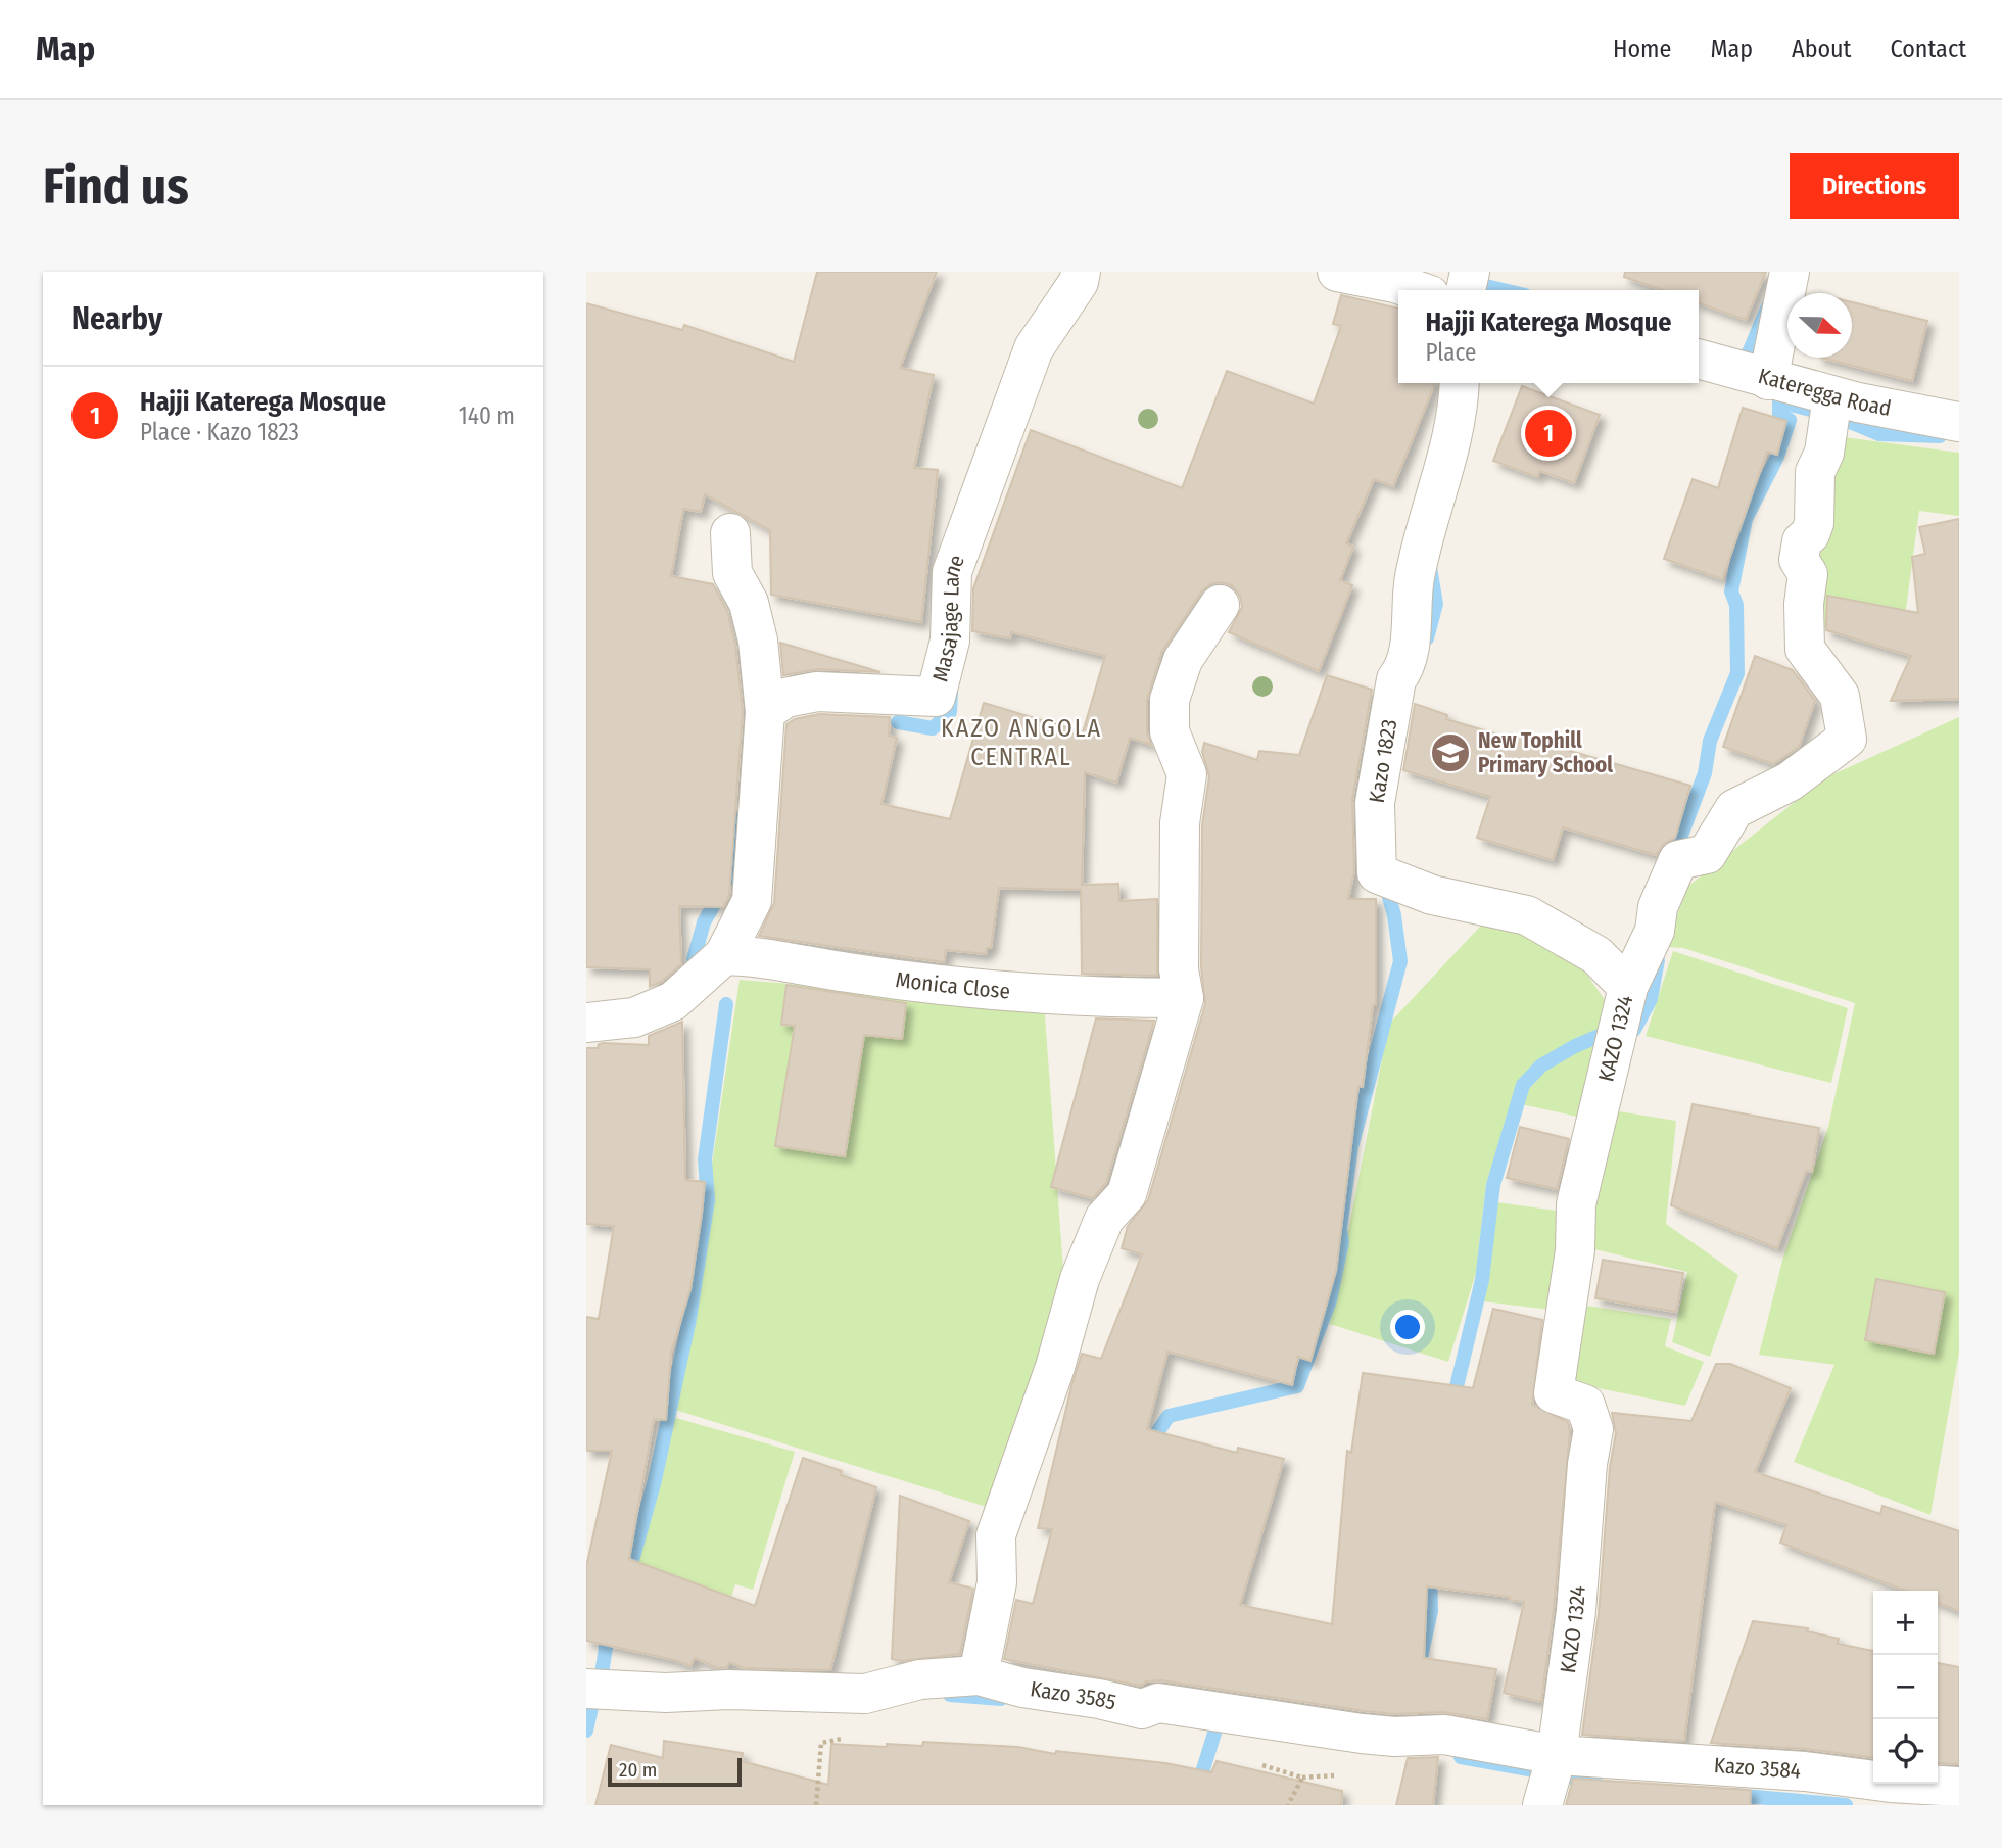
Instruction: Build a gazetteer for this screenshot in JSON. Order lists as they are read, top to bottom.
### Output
{
  "streets": {
    "street": [
      "Kateregga Road",
      "Masajage Lane",
      "Kazo 1823",
      "Monica Close",
      "KAZO 1324",
      "Kazo 3585",
      "Kazo 3584"
    ]
  },
  "crossings": [
    ["Kateregga Road", "KAZO 1324"],
    ["Kazo 1823", "KAZO 1324"],
    ["KAZO 1324", "Kazo 3585"],
    ["KAZO 1324", "Kazo 3584"],
    ["Kazo 3585", "Kazo 3584"]
  ],
  "districts": ["KAZO ANGOLA CENTRAL"],
  "places": {
    "school or university": ["New Tophill Primary School"]
  },
  "scale_bar": "20 m",
  "north": "right",
  "page": {
    "header": "Map",
    "nav": [
      "Home",
      "Map",
      "About",
      "Contact"
    ],
    "buttons": "Directions",
    "title": "Find us",
    "heading": "Nearby",
    "popup": ["Hajji Katerega Mosque", "Place"],
    "list": [
      {
        "mark": "1",
        "name": "Hajji Katerega Mosque",
        "note": "Place · Kazo 1823",
        "value": "140 m"
      }
    ],
    "pins": "1",
    "map_buttons": ["+", "−"],
    "scale": "20 m"
  }
}
